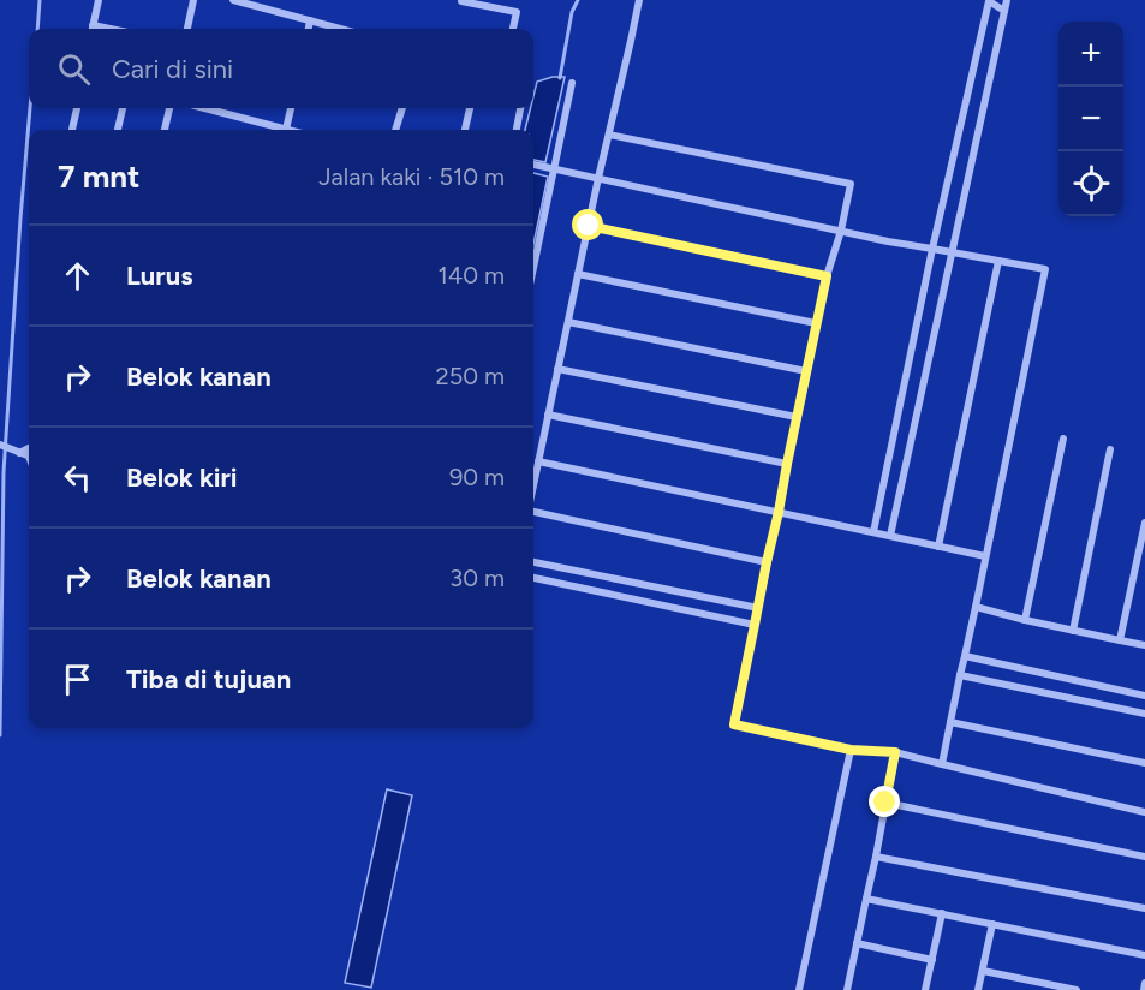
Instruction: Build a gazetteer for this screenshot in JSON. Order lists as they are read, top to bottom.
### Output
{
  "page": {
    "map_buttons": ["+", "−"],
    "search": "Cari di sini",
    "heading": ["7 mnt", "Jalan kaki · 510 m"],
    "list": [
      ["Lurus", "140 m"],
      ["Belok kanan", "250 m"],
      ["Belok kiri", "90 m"],
      ["Belok kanan", "30 m"],
      "Tiba di tujuan"
    ]
  }
}
